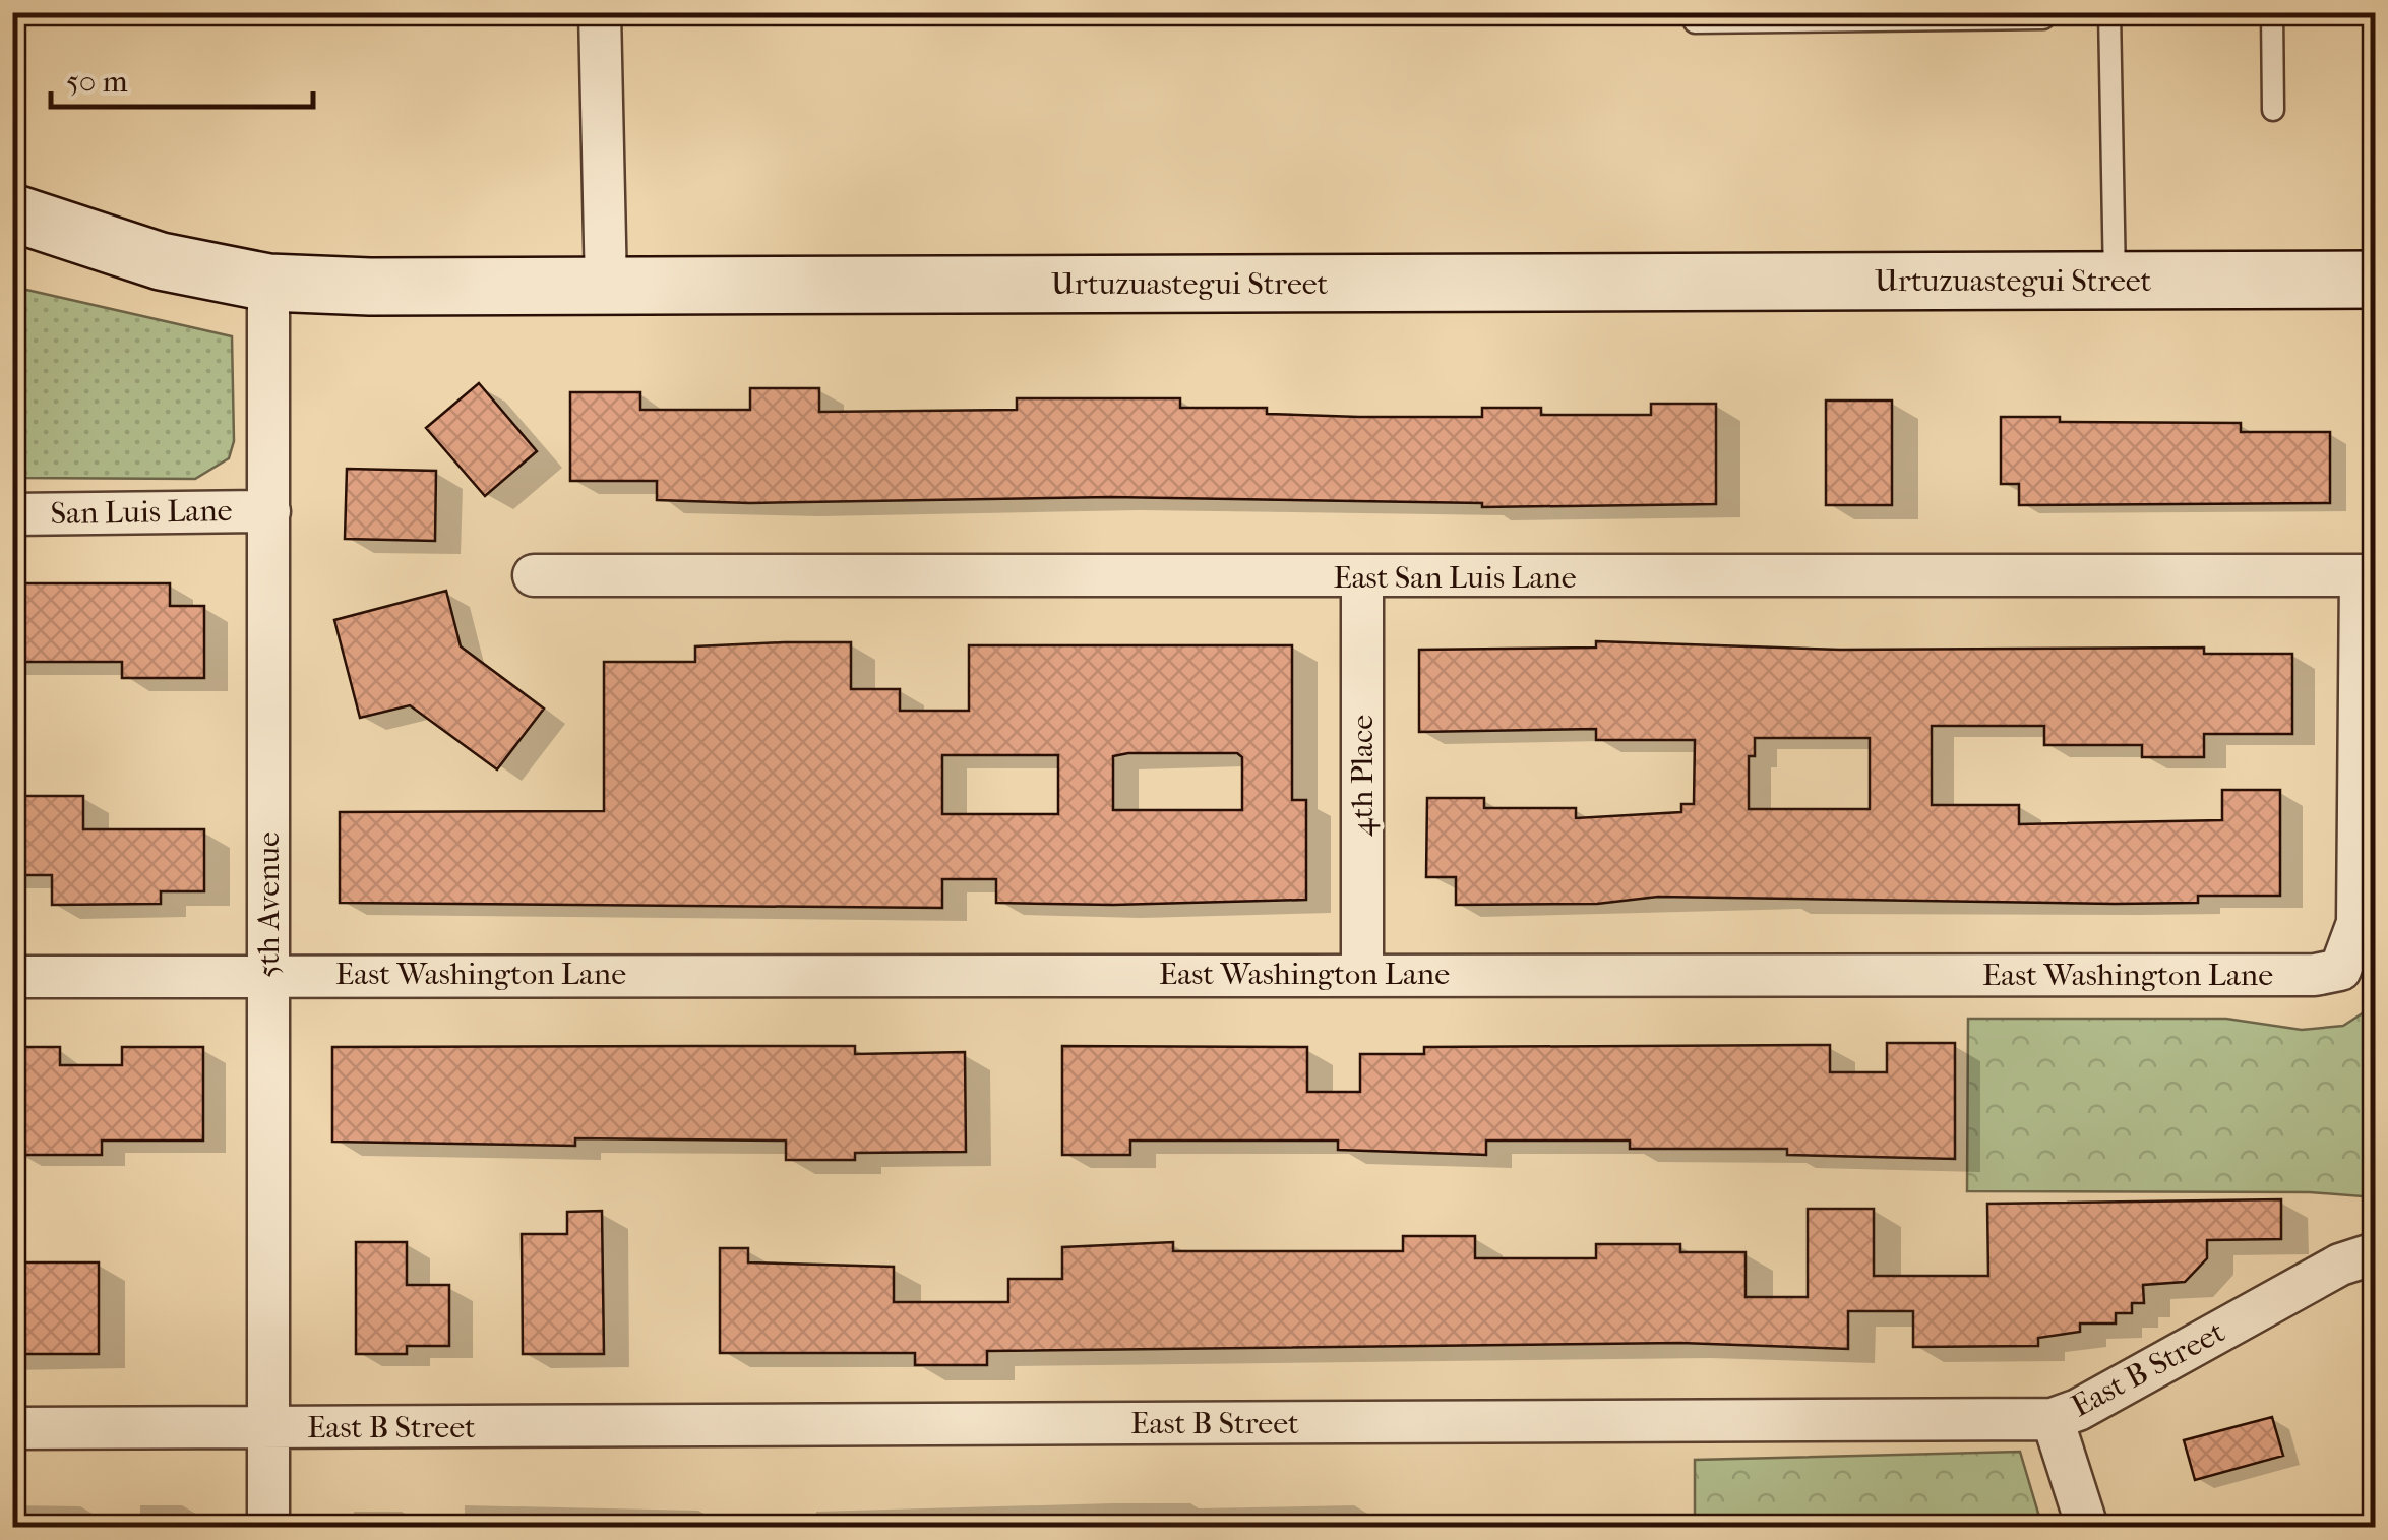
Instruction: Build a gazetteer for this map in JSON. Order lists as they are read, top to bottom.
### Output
{
  "streets": {
    "main road": ["Urtuzuastegui Street"],
    "street": [
      "San Luis Lane",
      "East San Luis Lane",
      "4th Place",
      "5th Avenue",
      "East Washington Lane",
      "East B Street"
    ]
  },
  "crossings": [
    ["Urtuzuastegui Street", "5th Avenue"],
    ["San Luis Lane", "5th Avenue"],
    ["East San Luis Lane", "4th Place"],
    ["East San Luis Lane", "East Washington Lane"],
    ["4th Place", "East Washington Lane"],
    ["5th Avenue", "East Washington Lane"],
    ["5th Avenue", "East B Street"]
  ],
  "scale_bar": "50 m"
}
